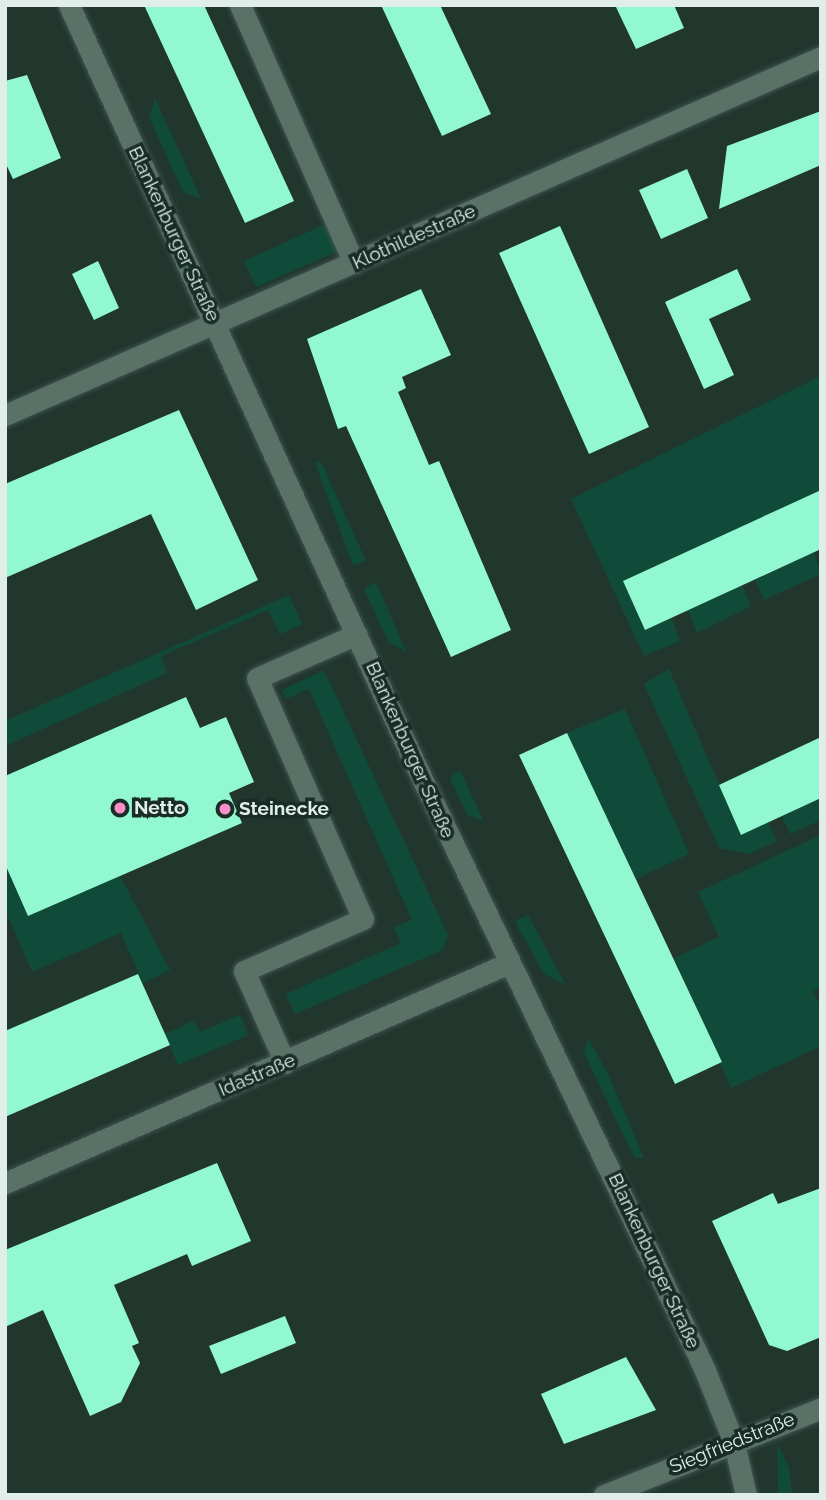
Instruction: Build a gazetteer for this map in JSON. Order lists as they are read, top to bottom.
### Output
{
  "streets": {
    "street": [
      "Blankenburger Straße",
      "Klothildestraße",
      "Idastraße",
      "Siegfriedstraße"
    ]
  },
  "crossings": [
    ["Blankenburger Straße", "Klothildestraße"],
    ["Blankenburger Straße", "Idastraße"],
    ["Blankenburger Straße", "Siegfriedstraße"]
  ],
  "places": ["Netto", "Steinecke"]
}
